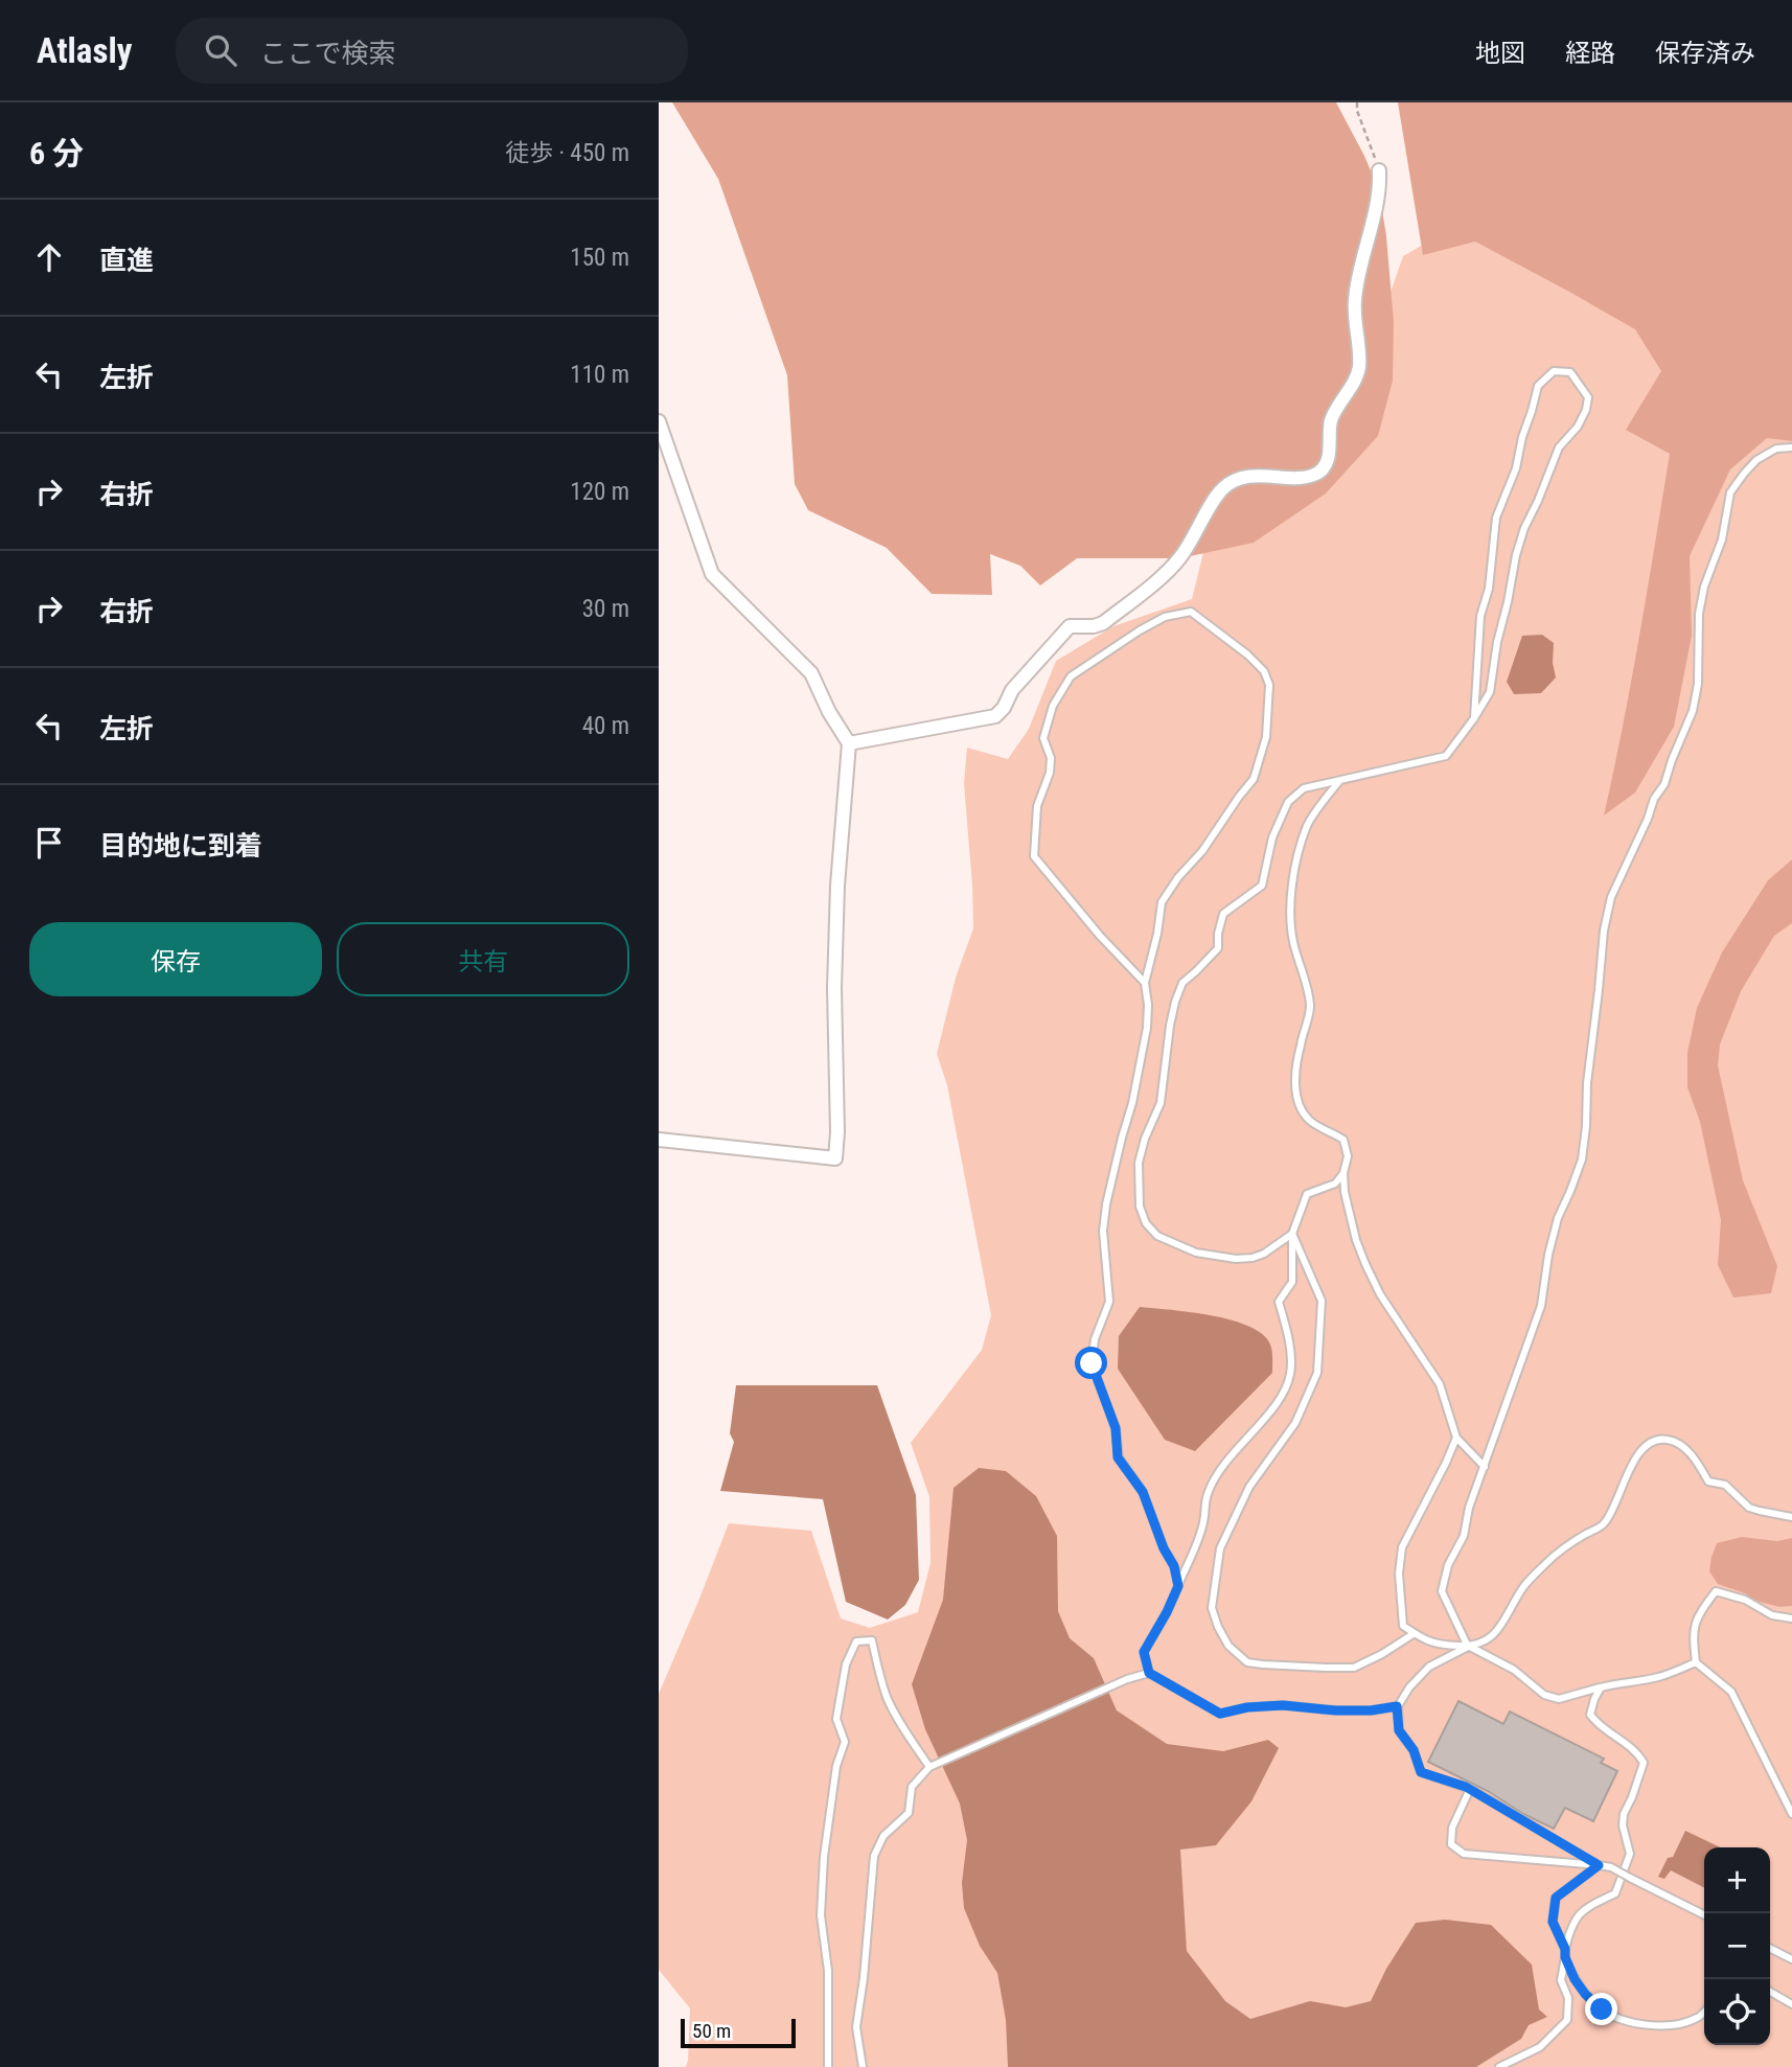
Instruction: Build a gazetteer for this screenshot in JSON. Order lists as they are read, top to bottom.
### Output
{
  "scale_bar": "50 m",
  "page": {
    "header": "Atlasly",
    "search": "ここで検索",
    "nav": ["地図", "経路", "保存済み"],
    "heading": ["6 分", "徒歩 · 450 m"],
    "list": [
      ["直進", "150 m"],
      ["左折", "110 m"],
      ["右折", "120 m"],
      ["右折", "30 m"],
      ["左折", "40 m"],
      "目的地に到着"
    ],
    "buttons": ["保存", "共有"],
    "map_buttons": ["+", "−"],
    "scale": "50 m"
  }
}
